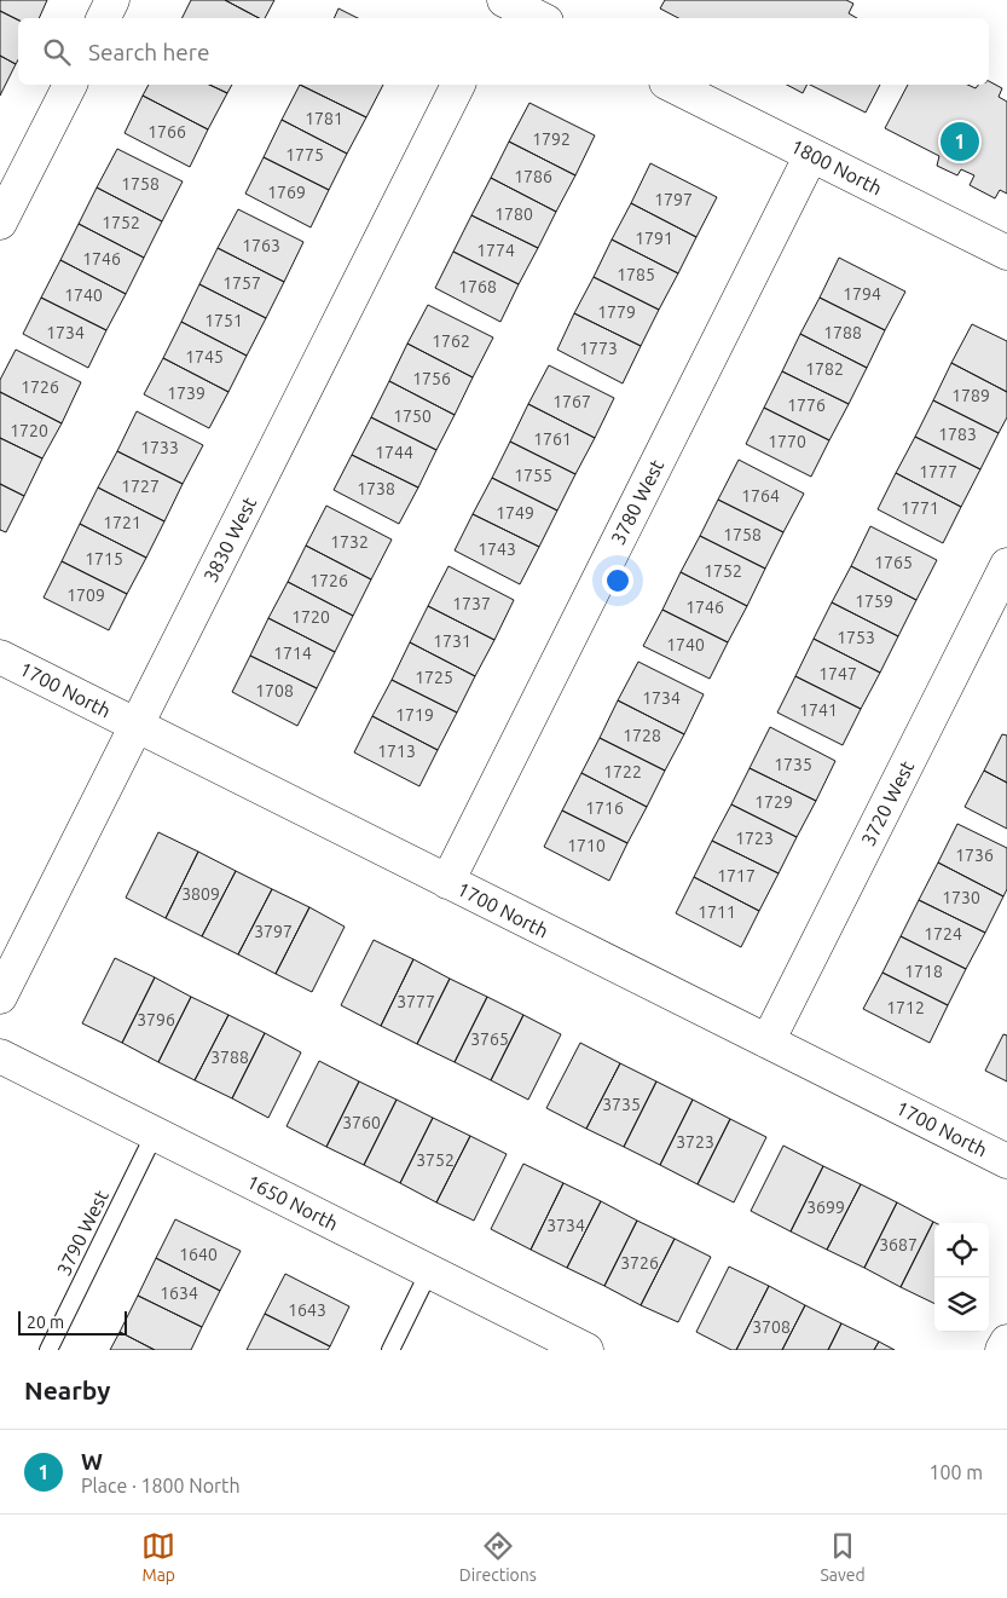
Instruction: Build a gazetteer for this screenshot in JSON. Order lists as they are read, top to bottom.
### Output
{
  "streets": {
    "street": [
      "1800 North",
      "3780 West",
      "3830 West",
      "1700 North",
      "3720 West",
      "1650 North"
    ],
    "lane": ["3790 West"]
  },
  "crossings": [
    ["1800 North", "3780 West"],
    ["3780 West", "1700 North"],
    ["3830 West", "1700 North"],
    ["1700 North", "3720 West"],
    ["1650 North", "3790 West"]
  ],
  "house_numbers": [
    "1781",
    "1766",
    "1792",
    "1775",
    "1786",
    "1758",
    "1769",
    "1797",
    "1780",
    "1752",
    "1791",
    "1763",
    "1774",
    "1746",
    "1785",
    "1757",
    "1768",
    "1794",
    "1740",
    "1779",
    "1751",
    "1734",
    "1788",
    "1762",
    "1773",
    "1745",
    "1782",
    "1756",
    "1726",
    "1739",
    "1789",
    "1767",
    "1776",
    "1750",
    "1720",
    "1783",
    "1761",
    "1770",
    "1733",
    "1744",
    "1777",
    "1755",
    "1727",
    "1738",
    "1764",
    "1771",
    "1749",
    "1721",
    "1758",
    "1732",
    "1743",
    "1715",
    "1765",
    "1752",
    "1726",
    "1709",
    "1759",
    "1737",
    "1746",
    "1720",
    "1753",
    "1731",
    "1740",
    "1714",
    "1747",
    "1725",
    "1708",
    "1734",
    "1741",
    "1719",
    "1728",
    "1713",
    "1735",
    "1722",
    "1729",
    "1716",
    "1723",
    "1710",
    "1736",
    "1717",
    "3809",
    "1730",
    "1711",
    "3797",
    "1724",
    "1718",
    "3777",
    "1712",
    "3796",
    "3765",
    "3788",
    "3735",
    "3760",
    "3723",
    "3752",
    "3699",
    "3734",
    "3687",
    "1640",
    "3726",
    "1634",
    "1643",
    "3708"
  ],
  "scale_bar": "20 m",
  "page": {
    "search": "Search here",
    "pins": "1",
    "scale": "20 m",
    "heading": "Nearby",
    "list": [
      {
        "mark": "1",
        "name": "W",
        "note": "Place · 1800 North",
        "value": "100 m"
      }
    ],
    "nav": ["Map", "Directions", "Saved"]
  }
}
